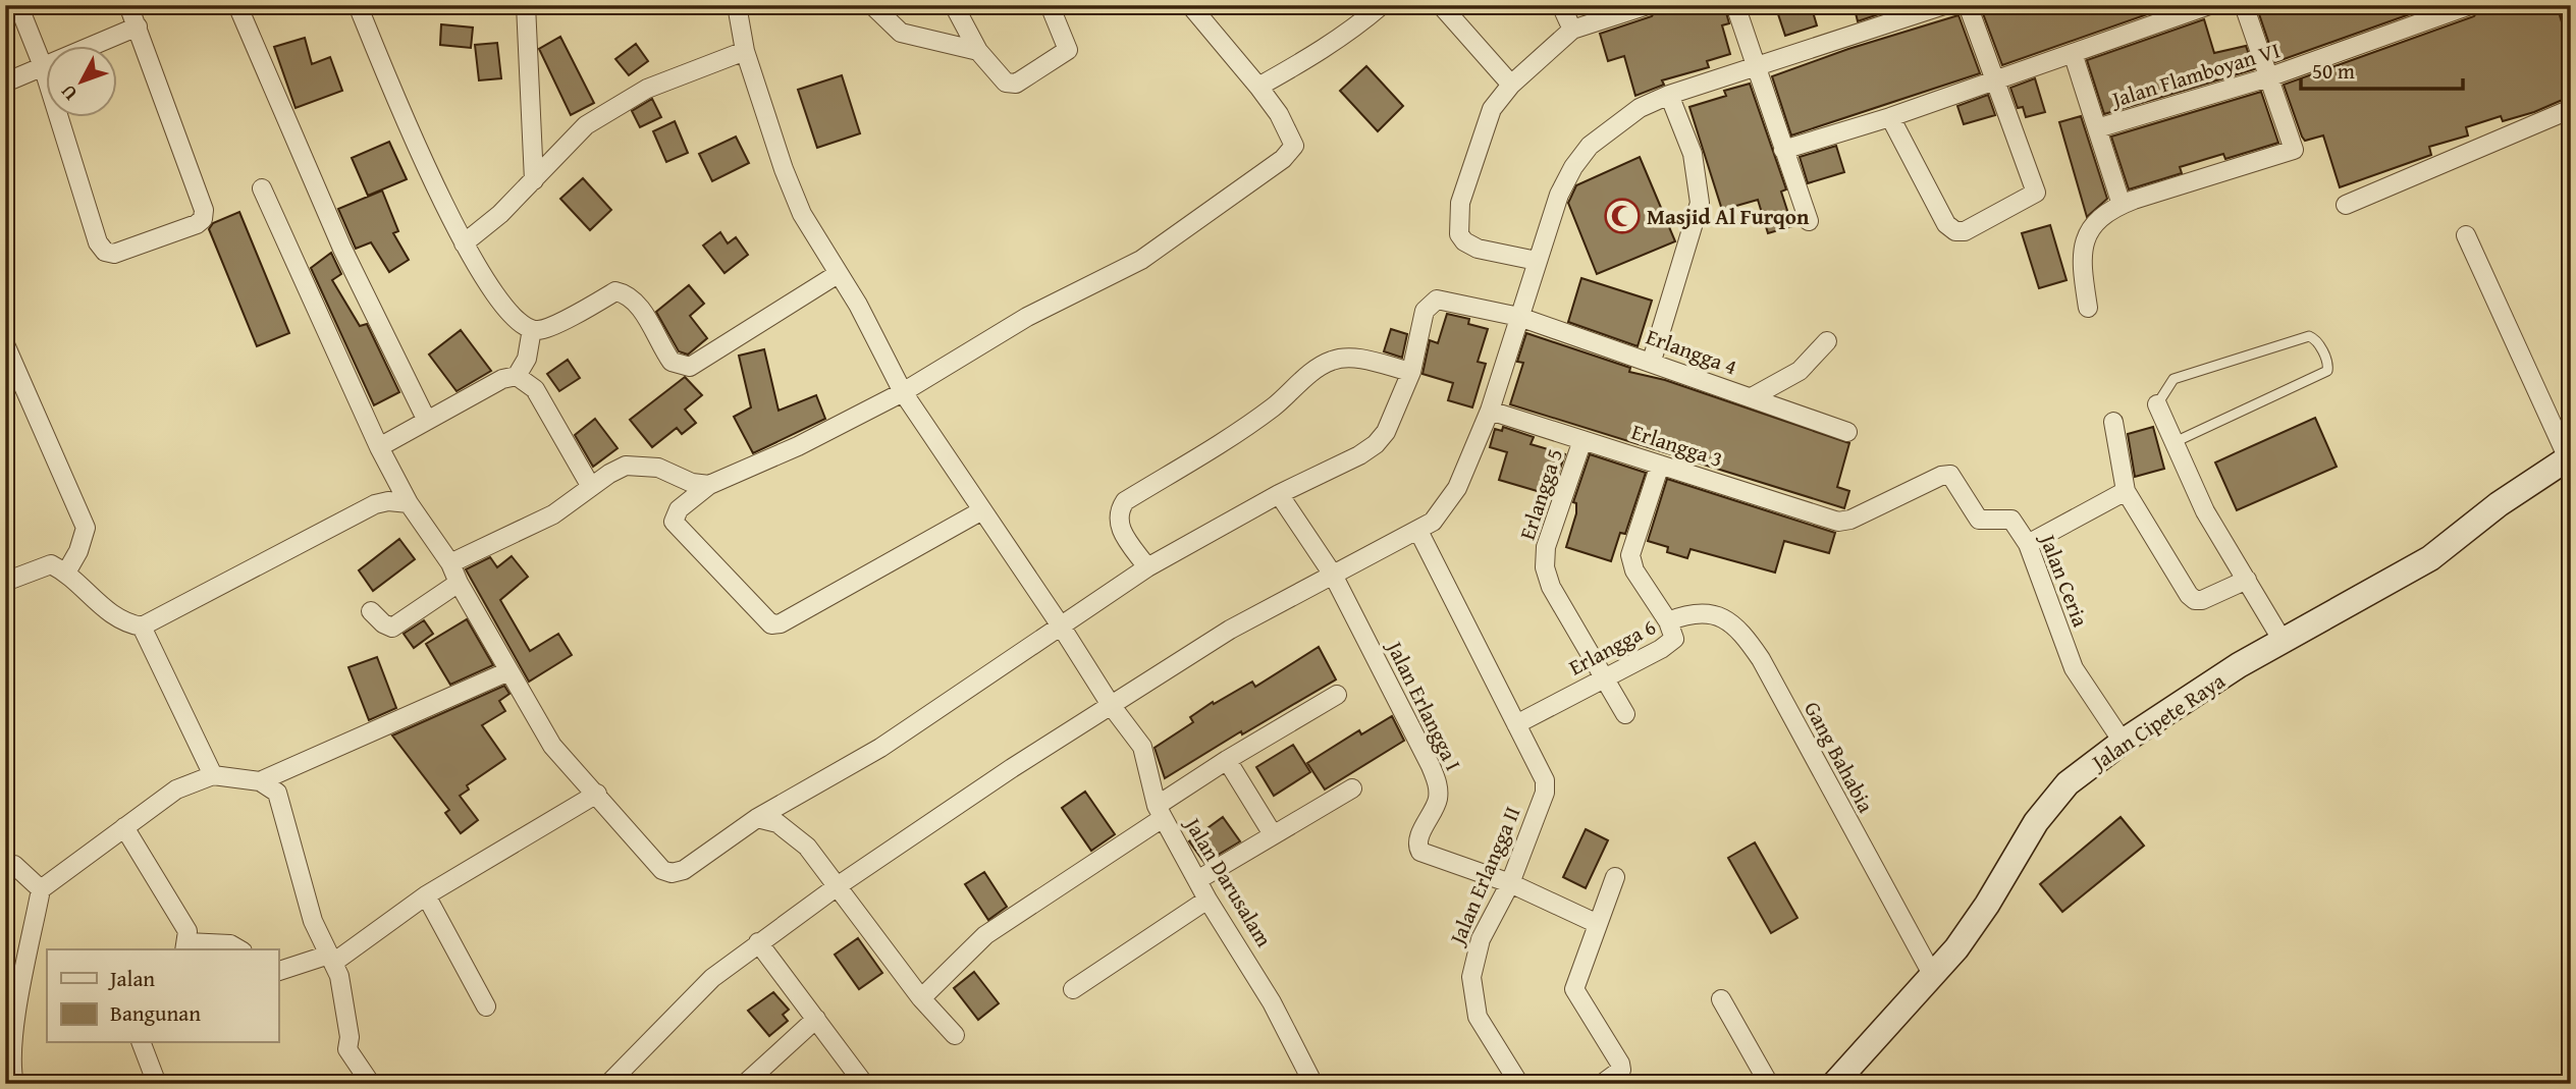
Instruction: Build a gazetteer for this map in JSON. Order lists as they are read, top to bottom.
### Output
{
  "streets": {
    "main road": ["Jalan Cipete Raya"],
    "street": [
      "Jalan Flamboyan VI",
      "Erlangga 4",
      "Erlangga 3",
      "Erlangga 5",
      "Jalan Ceria",
      "Erlangga 6",
      "Jalan Erlangga I",
      "Gang Bahabia",
      "Jalan Erlangga II",
      "Jalan Darusalam"
    ]
  },
  "crossings": [
    ["Erlangga 3", "Erlangga 5"],
    ["Erlangga 3", "Jalan Ceria"],
    ["Erlangga 3", "Erlangga 6"],
    ["Erlangga 5", "Erlangga 6"],
    ["Jalan Ceria", "Jalan Cipete Raya"],
    ["Erlangga 6", "Gang Bahabia"],
    ["Erlangga 6", "Jalan Erlangga II"],
    ["Jalan Erlangga I", "Jalan Erlangga II"],
    ["Jalan Cipete Raya", "Gang Bahabia"]
  ],
  "places": {
    "mosque": ["Masjid Al Furqon"]
  },
  "legend": ["Jalan", "Bangunan"],
  "scale_bar": "50 m",
  "north": "bottom left"
}
